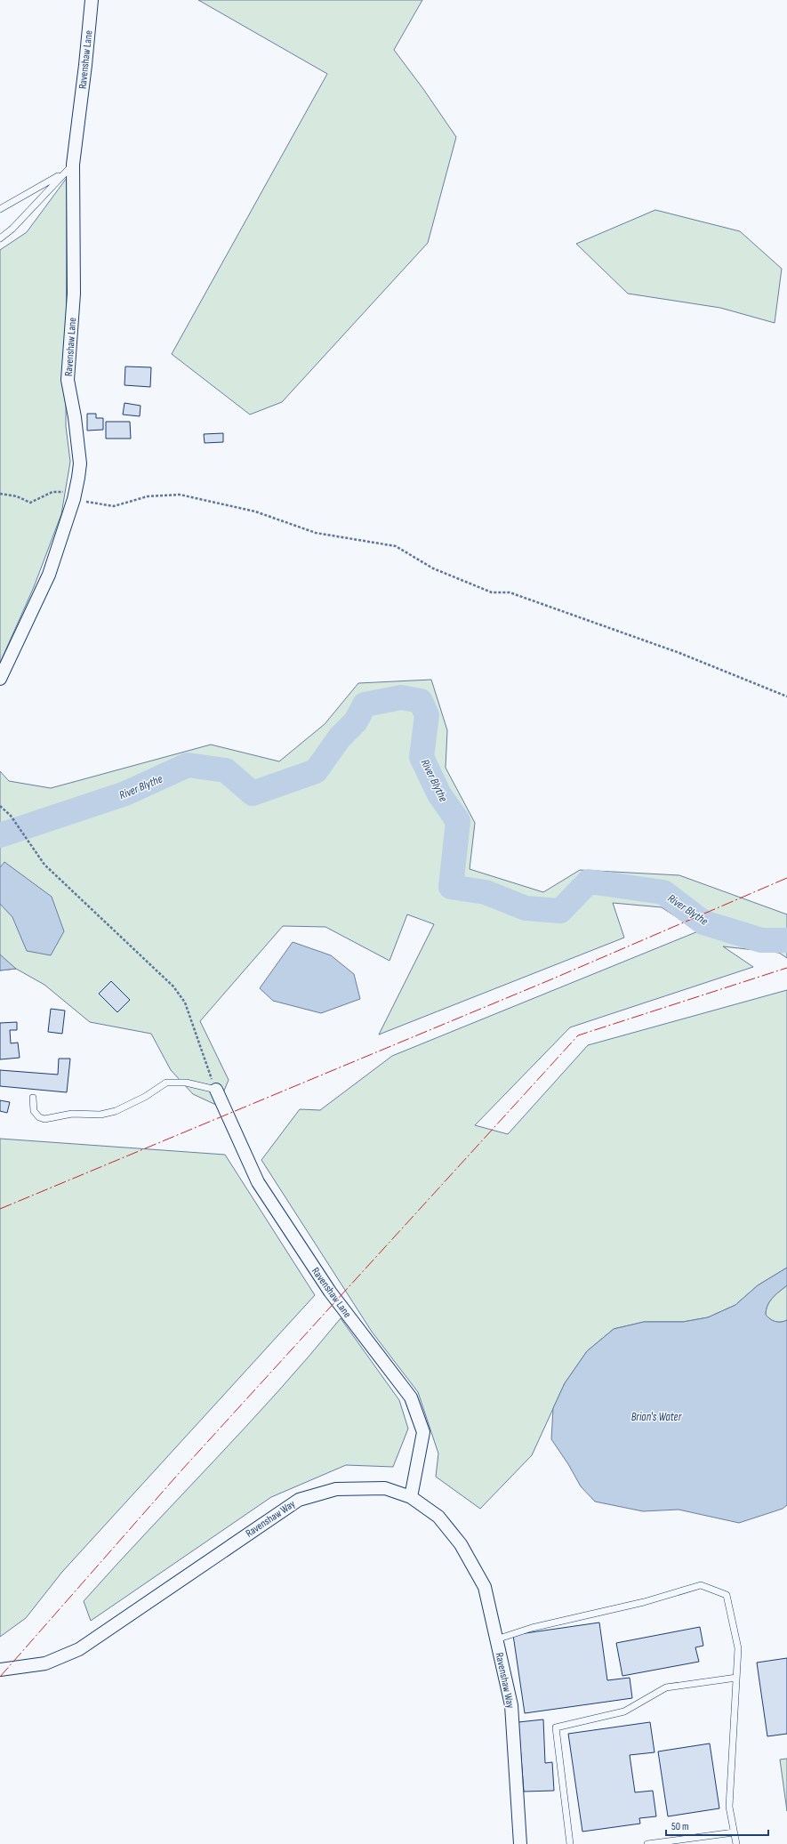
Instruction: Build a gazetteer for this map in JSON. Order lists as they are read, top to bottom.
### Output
{
  "streets": {
    "street": ["Ravenshaw Lane", "Ravenshaw Way"]
  },
  "crossings": [
    ["Ravenshaw Lane", "Ravenshaw Way"]
  ],
  "water": ["River Blythe", "Brian's Water"],
  "scale_bar": "50 m"
}
